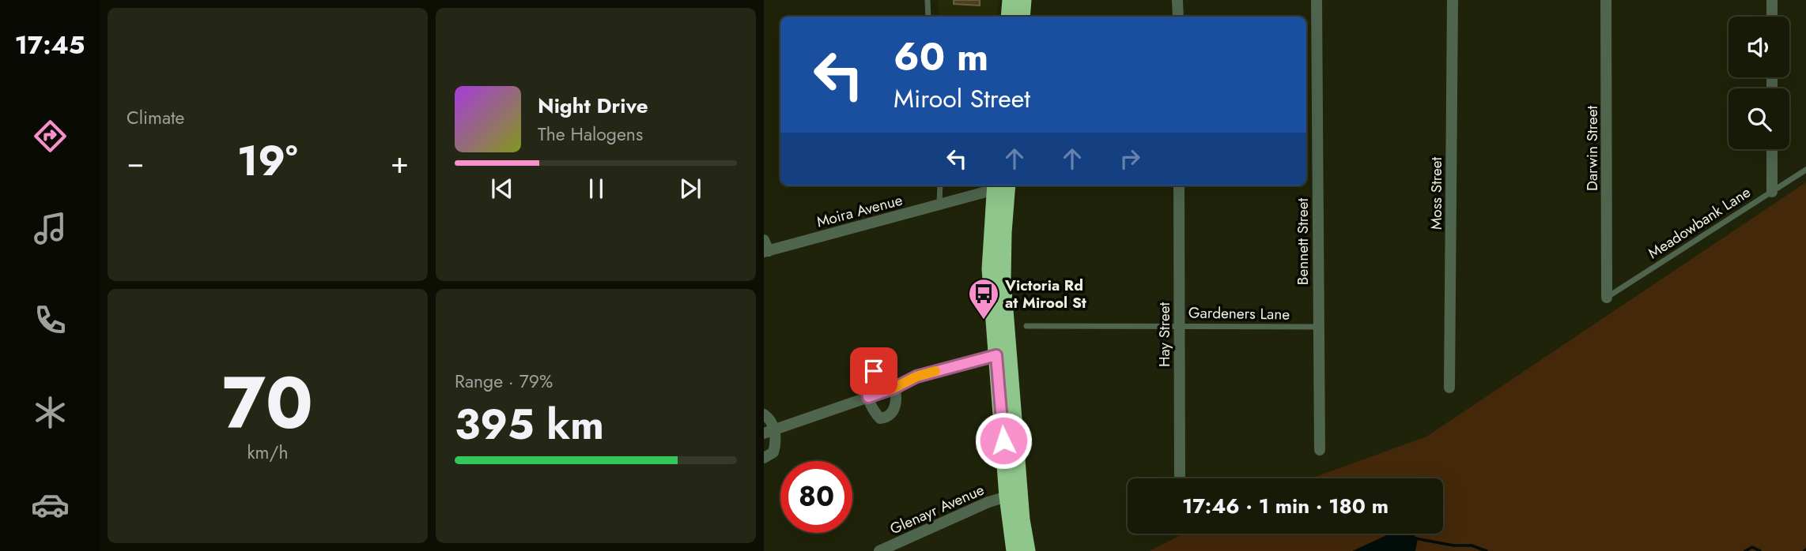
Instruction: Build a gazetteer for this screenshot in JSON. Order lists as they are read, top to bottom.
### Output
{
  "streets": {
    "street": [
      "Darwin Street",
      "Moss Street",
      "Moira Avenue",
      "Bennett Street",
      "Hay Street",
      "Glenayr Avenue"
    ],
    "lane": ["Meadowbank Lane", "Gardeners Lane"]
  },
  "crossings": [
    ["Darwin Street", "Meadowbank Lane"],
    ["Bennett Street", "Gardeners Lane"],
    ["Gardeners Lane", "Hay Street"]
  ],
  "places": {
    "bus stop": ["Victoria Rd at Mirool St"]
  },
  "page": {
    "tabs": "17:45",
    "tile": [
      "Climate",
      ["70", "km/h"],
      ["Range · 79%", "395 km"]
    ],
    "turn": ["60 m", "Mirool Street"],
    "song": ["Night Drive", "The Halogens"],
    "heat": ["−", "19°", "+"],
    "limit": "80",
    "trip": "17:46 · 1 min · 180 m"
  }
}
